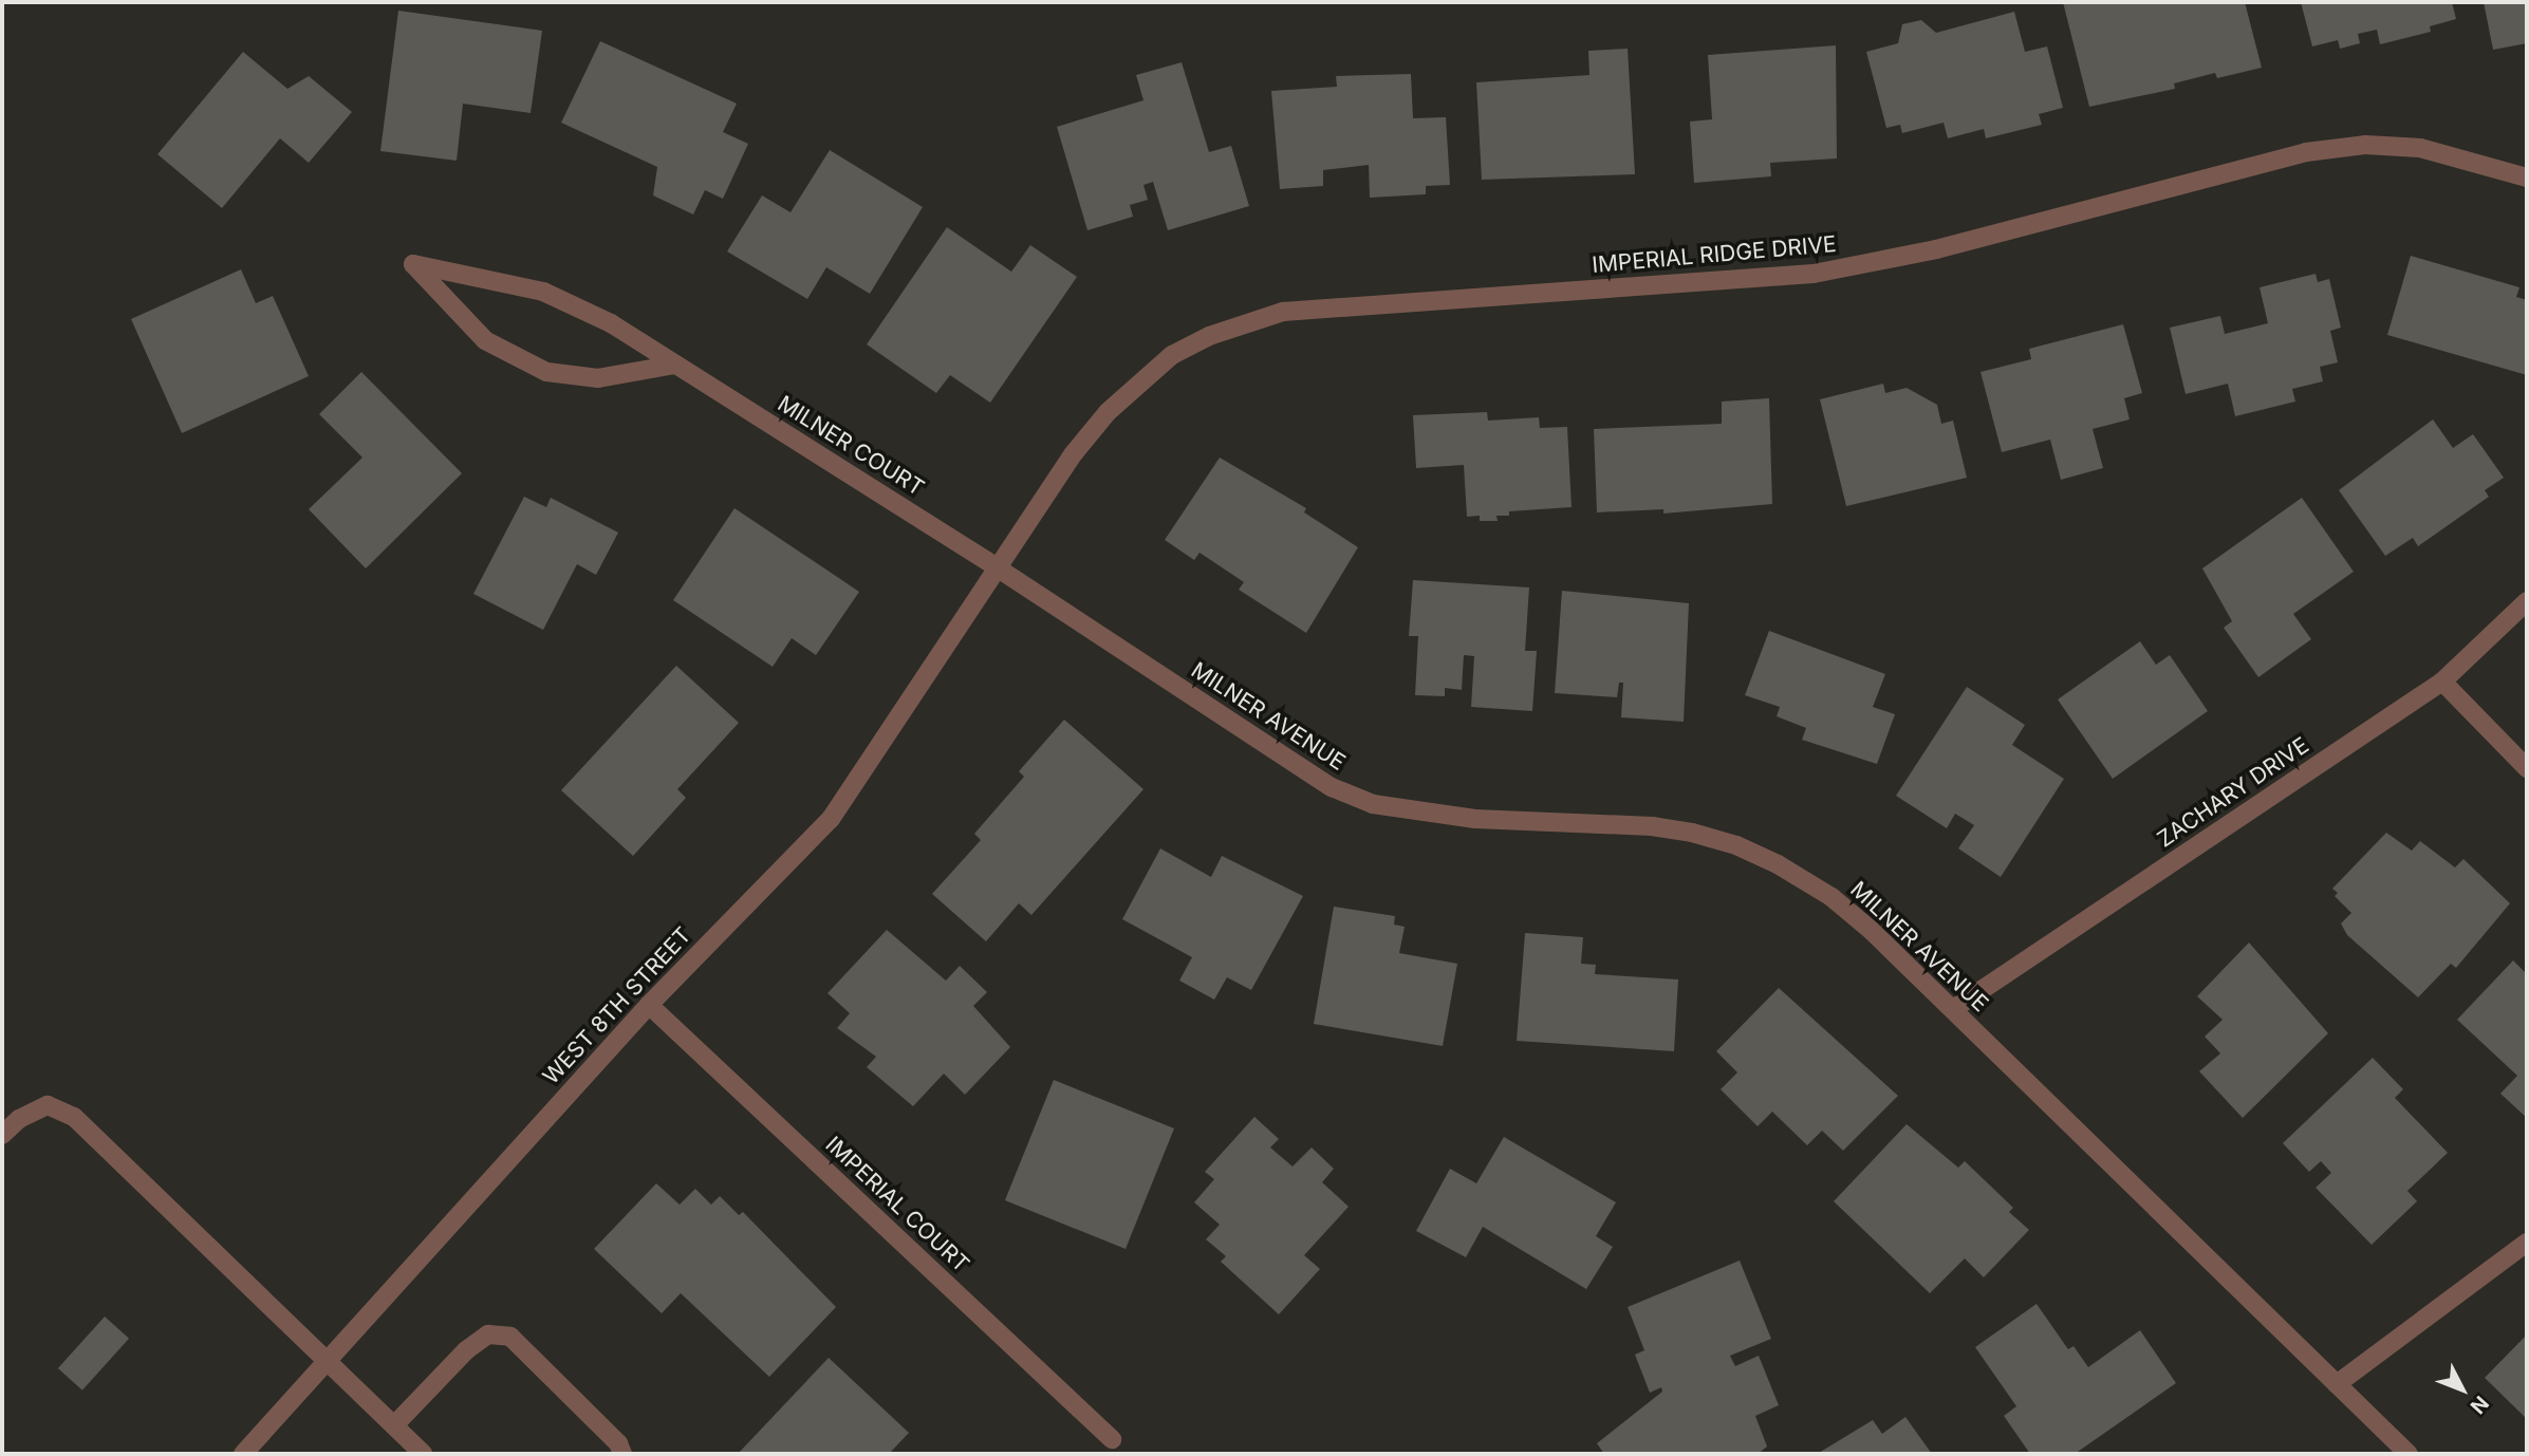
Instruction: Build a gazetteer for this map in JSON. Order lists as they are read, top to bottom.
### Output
{
  "streets": {
    "street": [
      "IMPERIAL RIDGE DRIVE",
      "MILNER COURT",
      "MILNER AVENUE",
      "ZACHARY DRIVE",
      "WEST 8TH STREET",
      "IMPERIAL COURT"
    ]
  },
  "crossings": [
    ["IMPERIAL RIDGE DRIVE", "MILNER COURT"],
    ["IMPERIAL RIDGE DRIVE", "MILNER AVENUE"],
    ["IMPERIAL RIDGE DRIVE", "WEST 8TH STREET"],
    ["MILNER COURT", "MILNER AVENUE"],
    ["MILNER COURT", "WEST 8TH STREET"],
    ["MILNER AVENUE", "ZACHARY DRIVE"],
    ["MILNER AVENUE", "WEST 8TH STREET"],
    ["WEST 8TH STREET", "IMPERIAL COURT"]
  ],
  "north": "bottom right"
}
